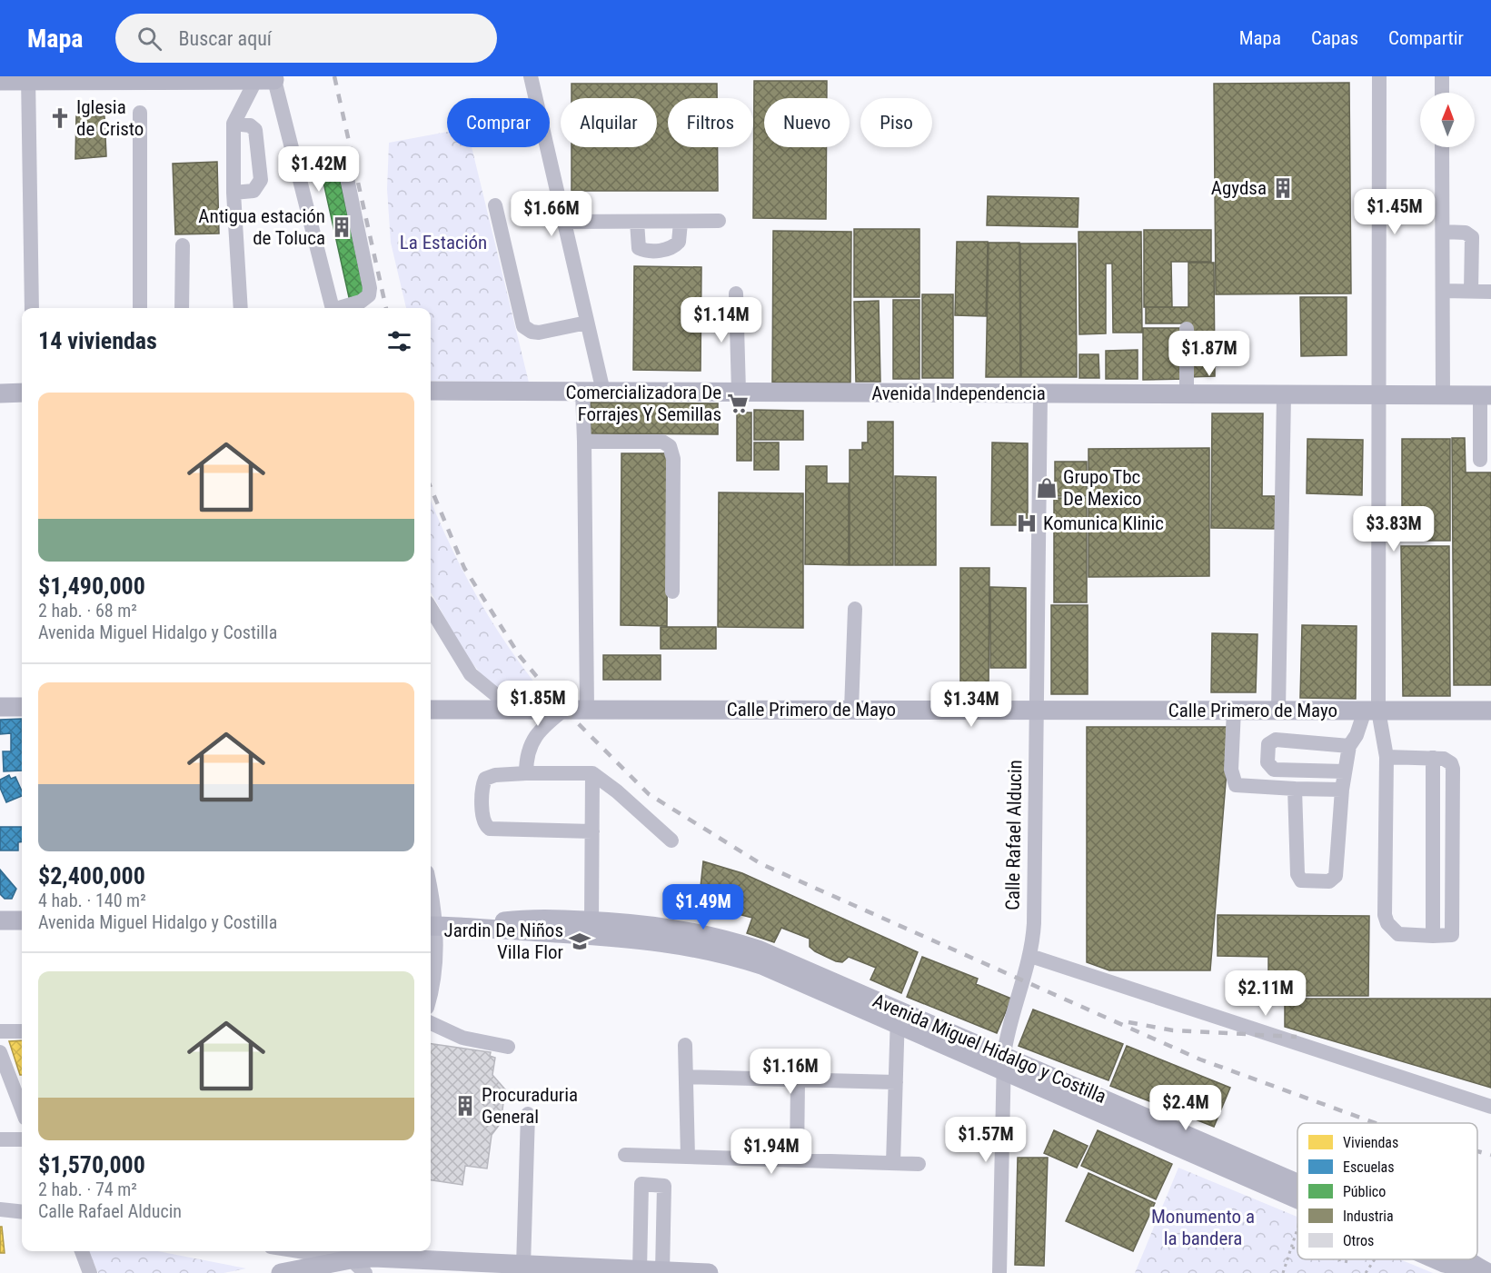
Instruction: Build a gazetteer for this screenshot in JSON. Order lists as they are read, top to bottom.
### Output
{
  "streets": {
    "main road": ["Avenida Independencia", "Calle Primero de Mayo", "Avenida Miguel Hidalgo y Costilla"],
    "street": ["Calle Rafael Alducin"]
  },
  "crossings": [
    ["Avenida Independencia", "Calle Rafael Alducin"],
    ["Calle Primero de Mayo", "Calle Rafael Alducin"],
    ["Calle Rafael Alducin", "Avenida Miguel Hidalgo y Costilla"]
  ],
  "parks": ["La Estación", "Monumento a la bandera"],
  "places": {
    "church": ["Iglesia de Cristo"],
    "building": ["Agydsa", "Antigua estación de Toluca", "Procuraduria General"],
    "supermarket": ["Comercializadora De Forrajes Y Semillas"],
    "shop": ["Grupo Tbc De Mexico"],
    "hospital": ["Komunica Klinic"],
    "school or university": ["Jardin De Niños Villa Flor"]
  },
  "legend": [
    "Viviendas",
    "Escuelas",
    "Público",
    "Industria",
    "Otros"
  ],
  "north": "top",
  "page": {
    "header": "Mapa",
    "search": "Buscar aquí",
    "nav": ["Mapa", "Capas", "Compartir"],
    "chip": [
      "Comprar",
      "Alquilar",
      "Filtros",
      "Nuevo",
      "Piso"
    ],
    "price": [
      "$1.42M",
      "$1.45M",
      "$1.66M",
      "$1.14M",
      "$1.87M",
      "$3.83M",
      "$1.85M",
      "$1.34M",
      "$1.49M",
      "$2.11M",
      "$1.16M",
      "$2.4M",
      "$1.57M",
      "$1.94M"
    ],
    "heading": "14 viviendas",
    "list": [
      {
        "name": "$1,490,000",
        "note": "2 hab. · 68 m² · Avenida Miguel Hidalgo y Costilla"
      },
      {
        "name": "$2,400,000",
        "note": "4 hab. · 140 m² · Avenida Miguel Hidalgo y Costilla"
      },
      {
        "name": "$1,570,000",
        "note": "2 hab. · 74 m² · Calle Rafael Alducin"
      }
    ]
  }
}
